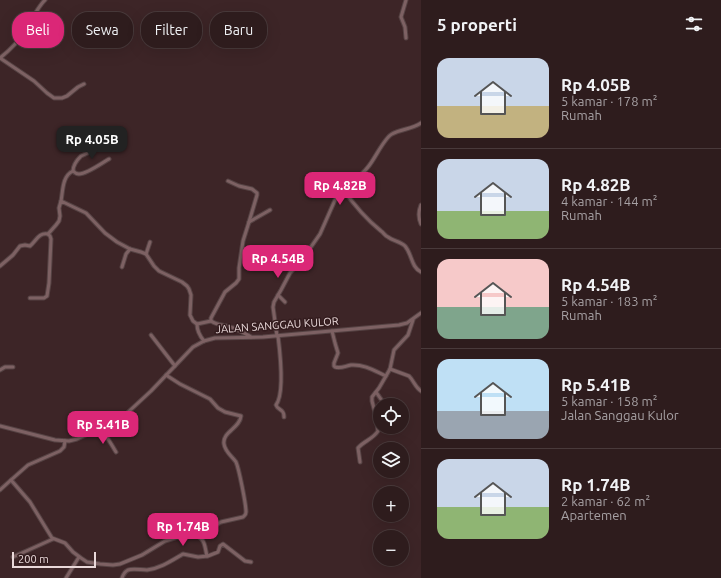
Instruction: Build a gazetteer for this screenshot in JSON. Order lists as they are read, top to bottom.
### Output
{
  "streets": {
    "street": ["JALAN SANGGAU KULOR"]
  },
  "scale_bar": "200 m",
  "page": {
    "heading": "5 properti",
    "chip": [
      "Beli",
      "Sewa",
      "Filter",
      "Baru"
    ],
    "list": [
      {
        "name": "Rp 4.05B",
        "note": "5 kamar · 178 m² · Rumah"
      },
      {
        "name": "Rp 4.82B",
        "note": "4 kamar · 144 m² · Rumah"
      },
      {
        "name": "Rp 4.54B",
        "note": "5 kamar · 183 m² · Rumah"
      },
      {
        "name": "Rp 5.41B",
        "note": "5 kamar · 158 m² · Jalan Sanggau Kulor"
      },
      {
        "name": "Rp 1.74B",
        "note": "2 kamar · 62 m² · Apartemen"
      }
    ],
    "price": [
      "Rp 4.05B",
      "Rp 4.82B",
      "Rp 4.54B",
      "Rp 5.41B",
      "Rp 1.74B"
    ],
    "map_buttons": ["+", "−"],
    "scale": "200 m"
  }
}
